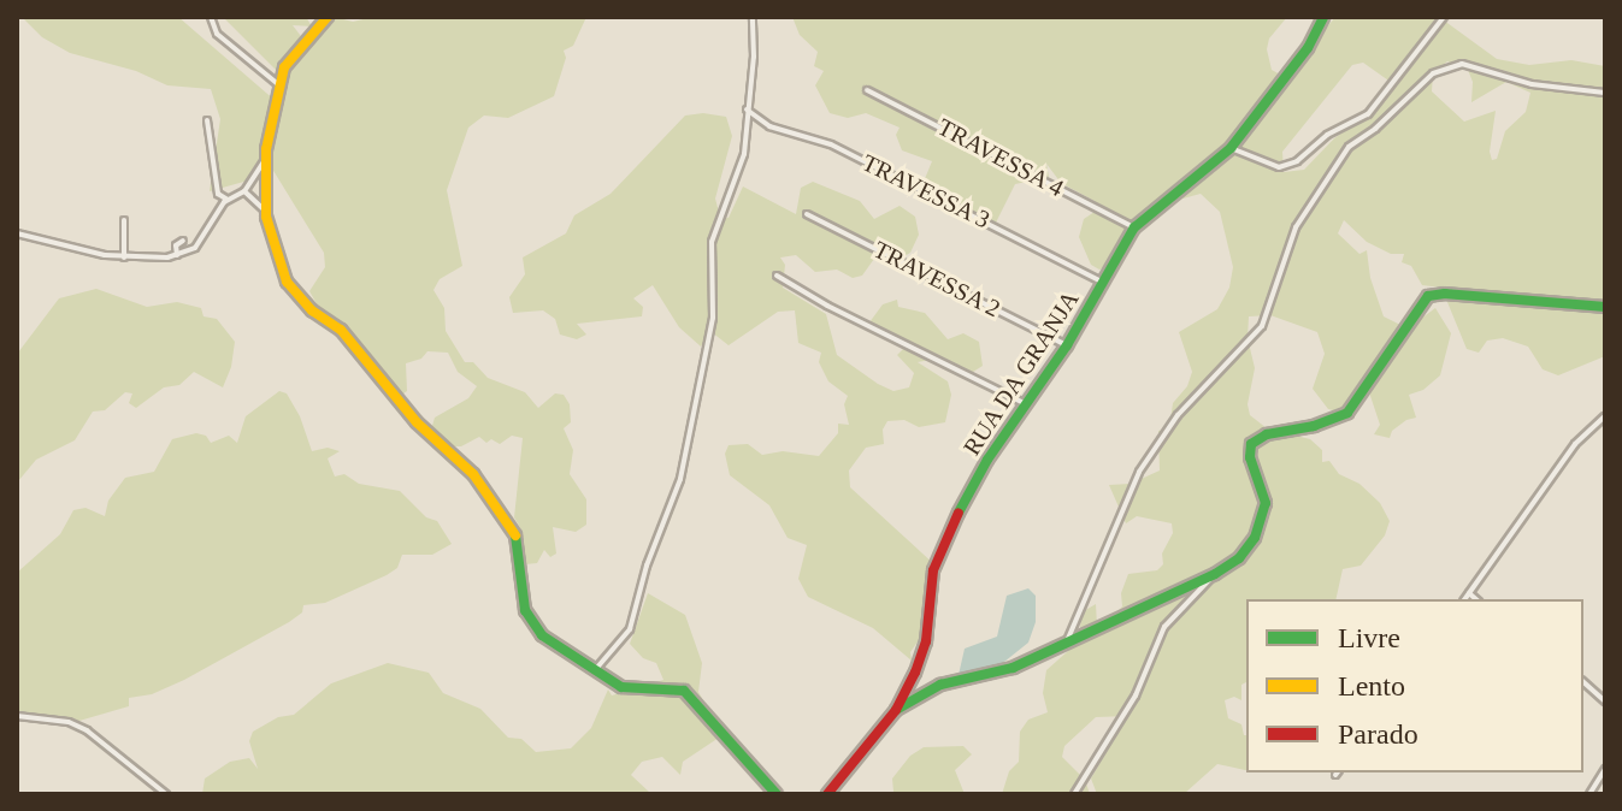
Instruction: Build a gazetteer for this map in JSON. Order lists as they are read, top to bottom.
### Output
{
  "streets": {
    "street": [
      "TRAVESSA 4",
      "TRAVESSA 3",
      "TRAVESSA 2",
      "RUA DA GRANJA"
    ]
  },
  "crossings": [
    ["TRAVESSA 4", "RUA DA GRANJA"],
    ["TRAVESSA 3", "RUA DA GRANJA"],
    ["TRAVESSA 2", "RUA DA GRANJA"]
  ],
  "legend": ["Livre", "Lento", "Parado"]
}
